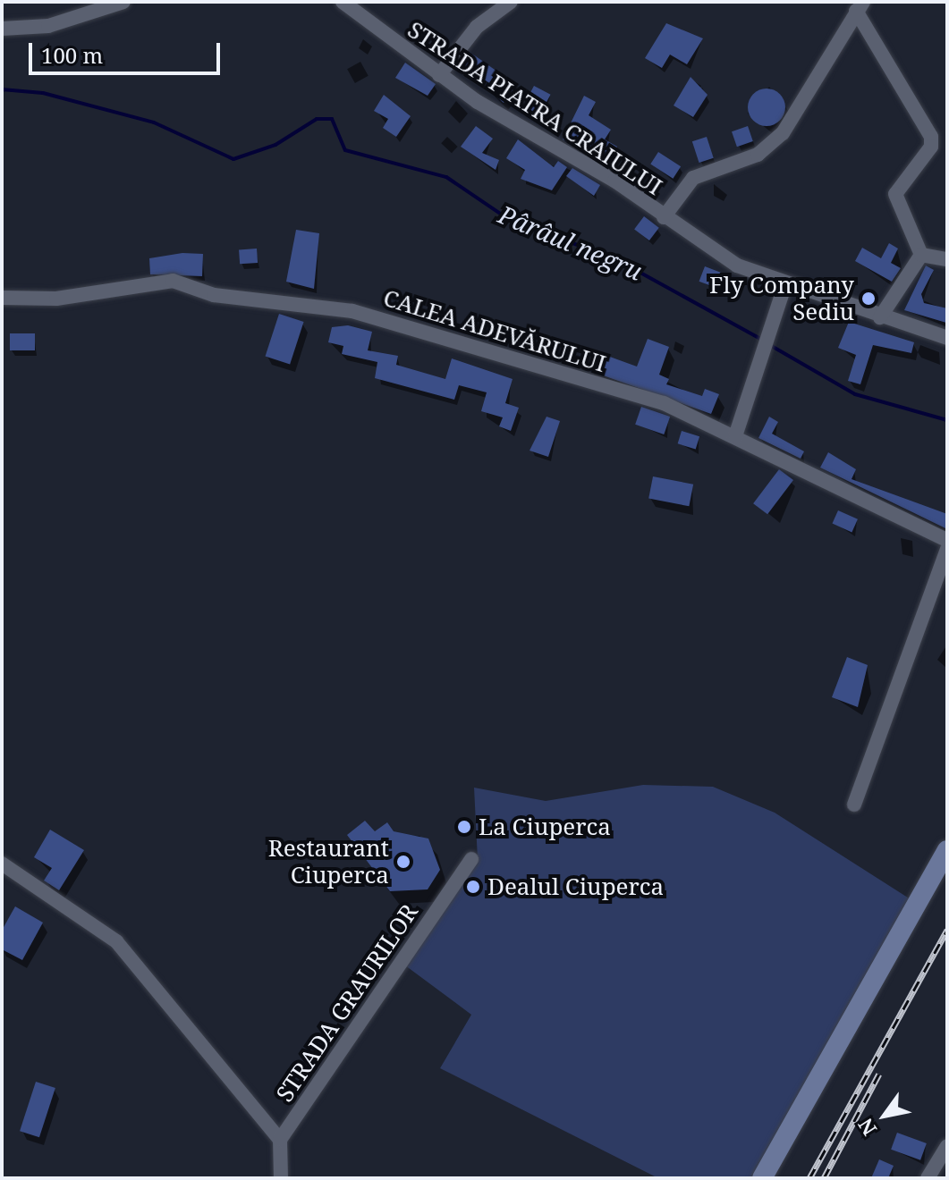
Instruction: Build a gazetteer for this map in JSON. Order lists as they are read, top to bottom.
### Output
{
  "streets": {
    "street": ["STRADA PIATRA CRAIULUI", "CALEA ADEVĂRULUI", "STRADA GRAURILOR"]
  },
  "water": ["Pârâul negru"],
  "places": [
    "Fly Company Sediu",
    "La Ciuperca",
    "Restaurant Ciuperca",
    "Dealul Ciuperca"
  ],
  "scale_bar": "100 m",
  "north": "bottom left"
}
